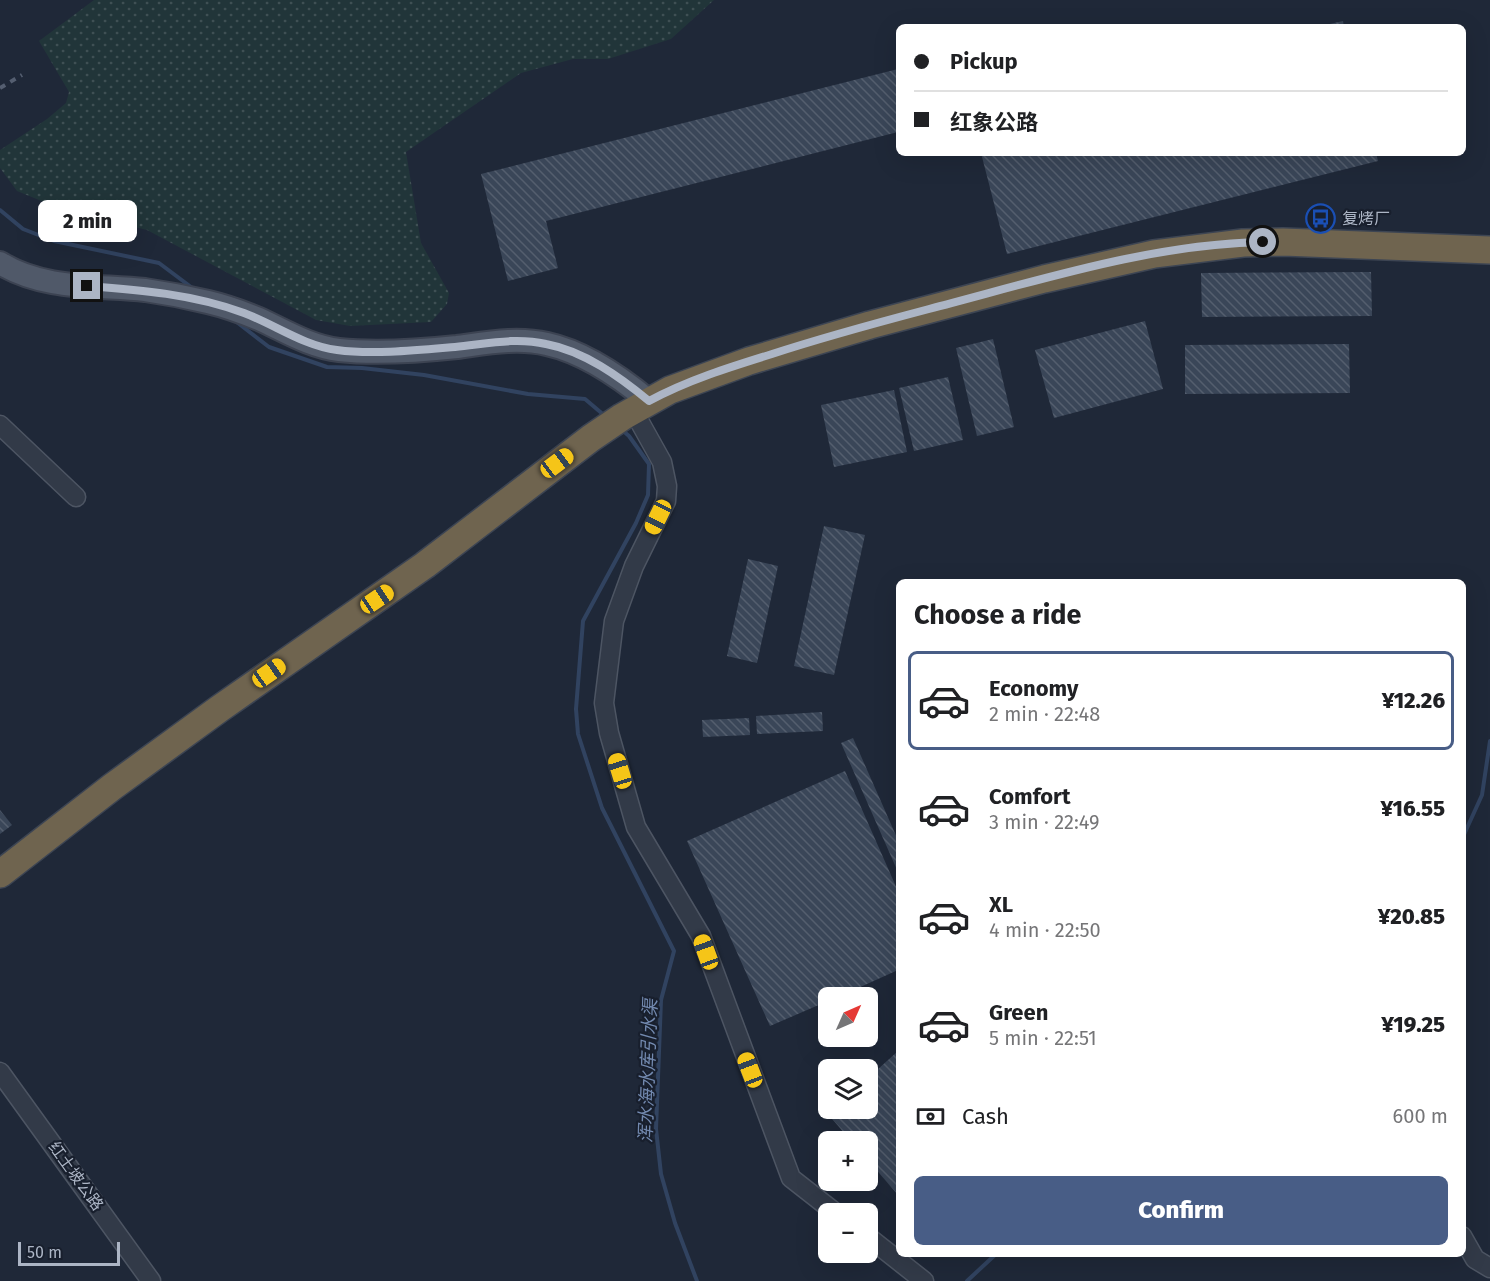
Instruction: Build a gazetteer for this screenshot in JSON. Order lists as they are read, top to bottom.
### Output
{
  "streets": {
    "street": ["红土坡公路"]
  },
  "water": ["浑水海水库引水渠"],
  "places": {
    "bus stop": ["复烤厂"]
  },
  "scale_bar": "50 m",
  "north": "top right",
  "page": {
    "banner": ["Pickup", "红象公路"],
    "bubble": "2 min",
    "heading": "Choose a ride",
    "list": [
      {
        "name": "Economy",
        "note": "2 min · 22:48",
        "value": "¥12.26"
      },
      {
        "name": "Comfort",
        "note": "3 min · 22:49",
        "value": "¥16.55"
      },
      {
        "name": "XL",
        "note": "4 min · 22:50",
        "value": "¥20.85"
      },
      {
        "name": "Green",
        "note": "5 min · 22:51",
        "value": "¥19.25"
      }
    ],
    "map_buttons": ["+", "−"],
    "pay": ["Cash", "600 m"],
    "buttons": "Confirm",
    "scale": "50 m"
  }
}
